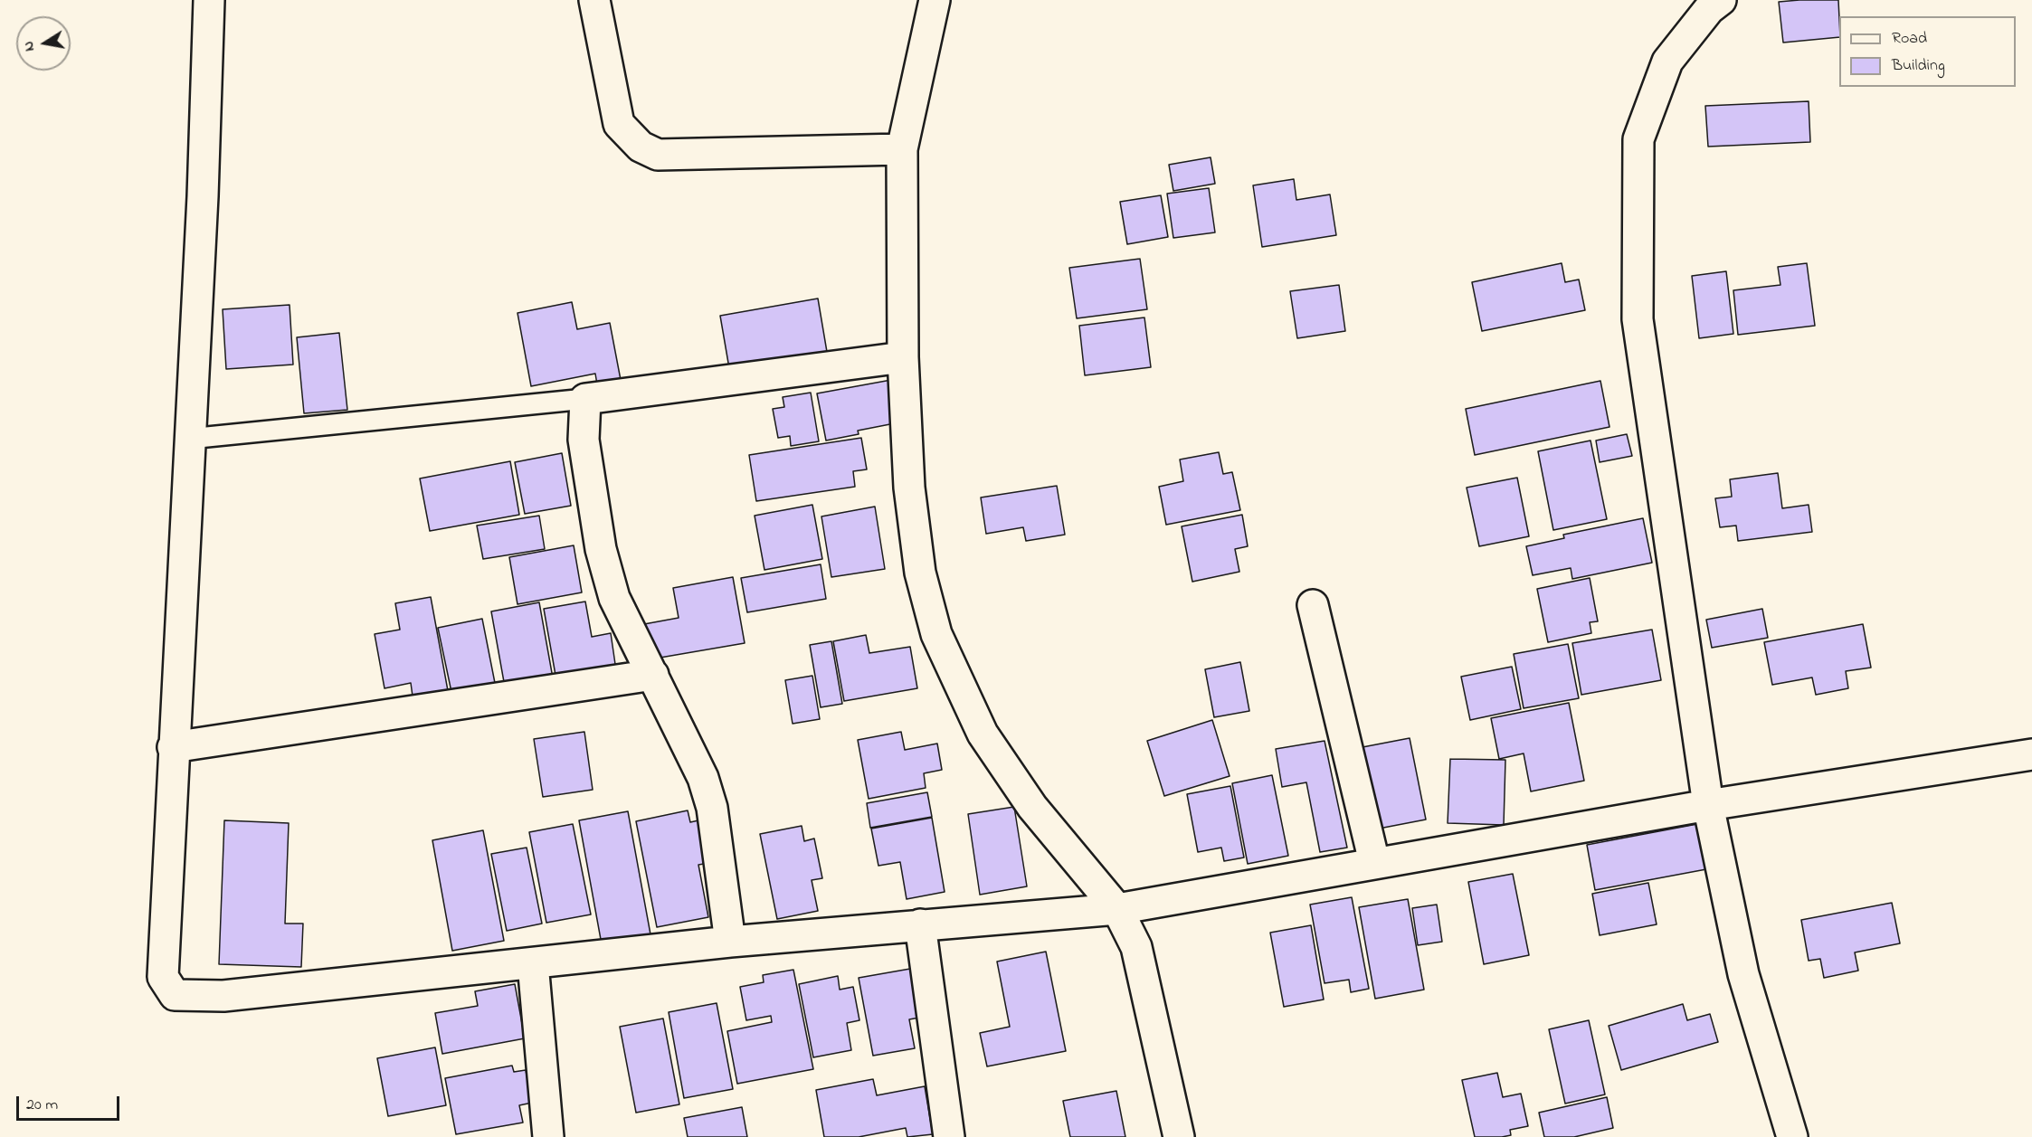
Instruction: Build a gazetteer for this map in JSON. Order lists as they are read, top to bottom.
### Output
{
  "legend": ["Road", "Building"],
  "scale_bar": "20 m",
  "north": "left"
}
